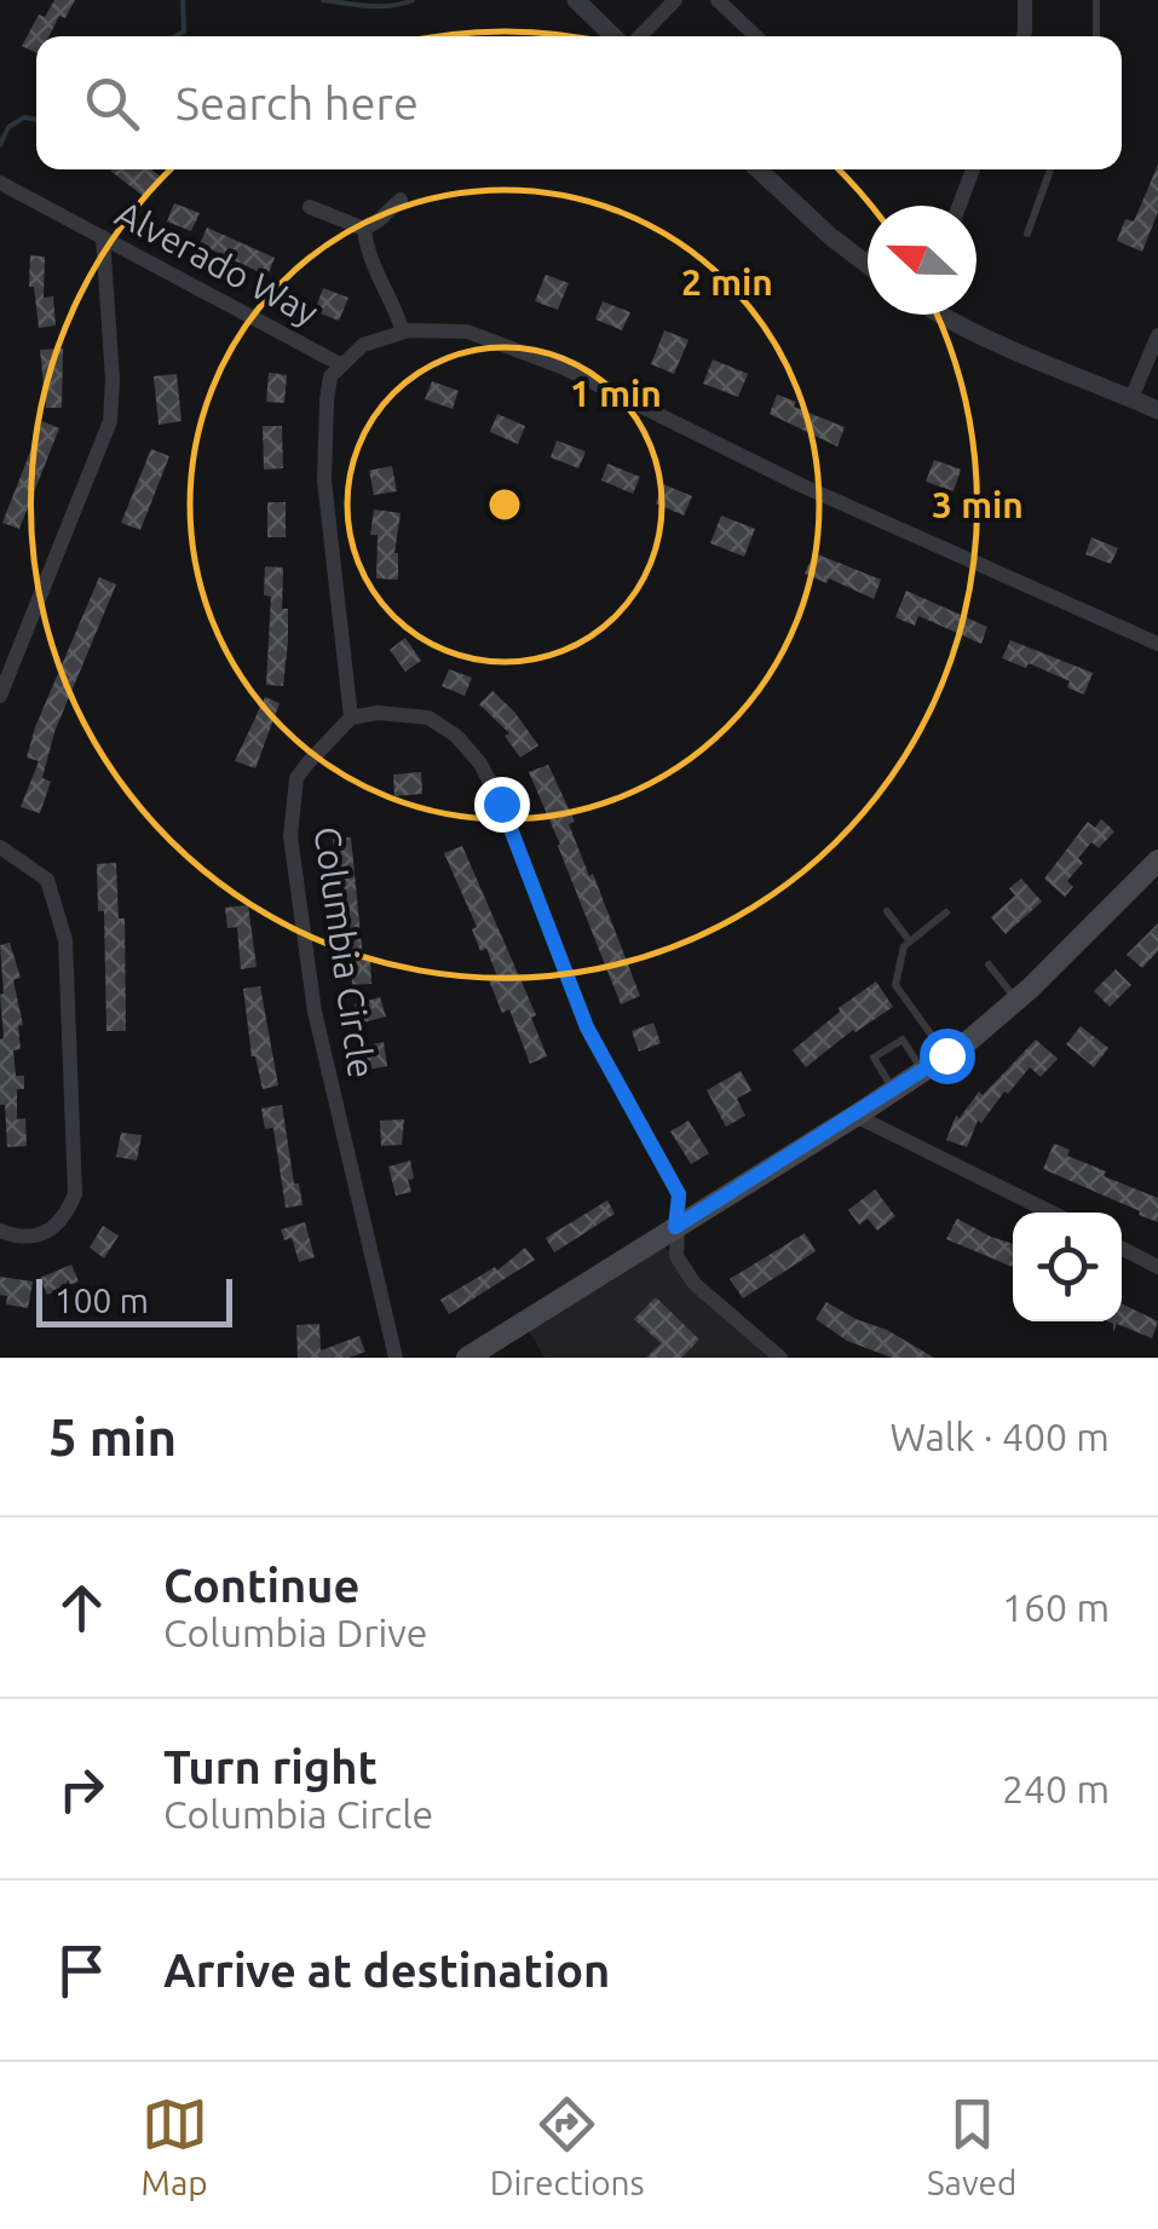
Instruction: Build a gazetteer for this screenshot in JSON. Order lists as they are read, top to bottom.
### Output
{
  "streets": {
    "street": ["Alverado Way", "Columbia Circle"]
  },
  "scale_bar": "100 m",
  "north": "left",
  "page": {
    "search": "Search here",
    "scale": "100 m",
    "heading": ["5 min", "Walk · 400 m"],
    "list": [
      ["Continue", "Columbia Drive", "160 m"],
      ["Turn right", "Columbia Circle", "240 m"],
      "Arrive at destination"
    ],
    "nav": ["Map", "Directions", "Saved"]
  },
  "rings": ["2 min", "1 min", "3 min"]
}
